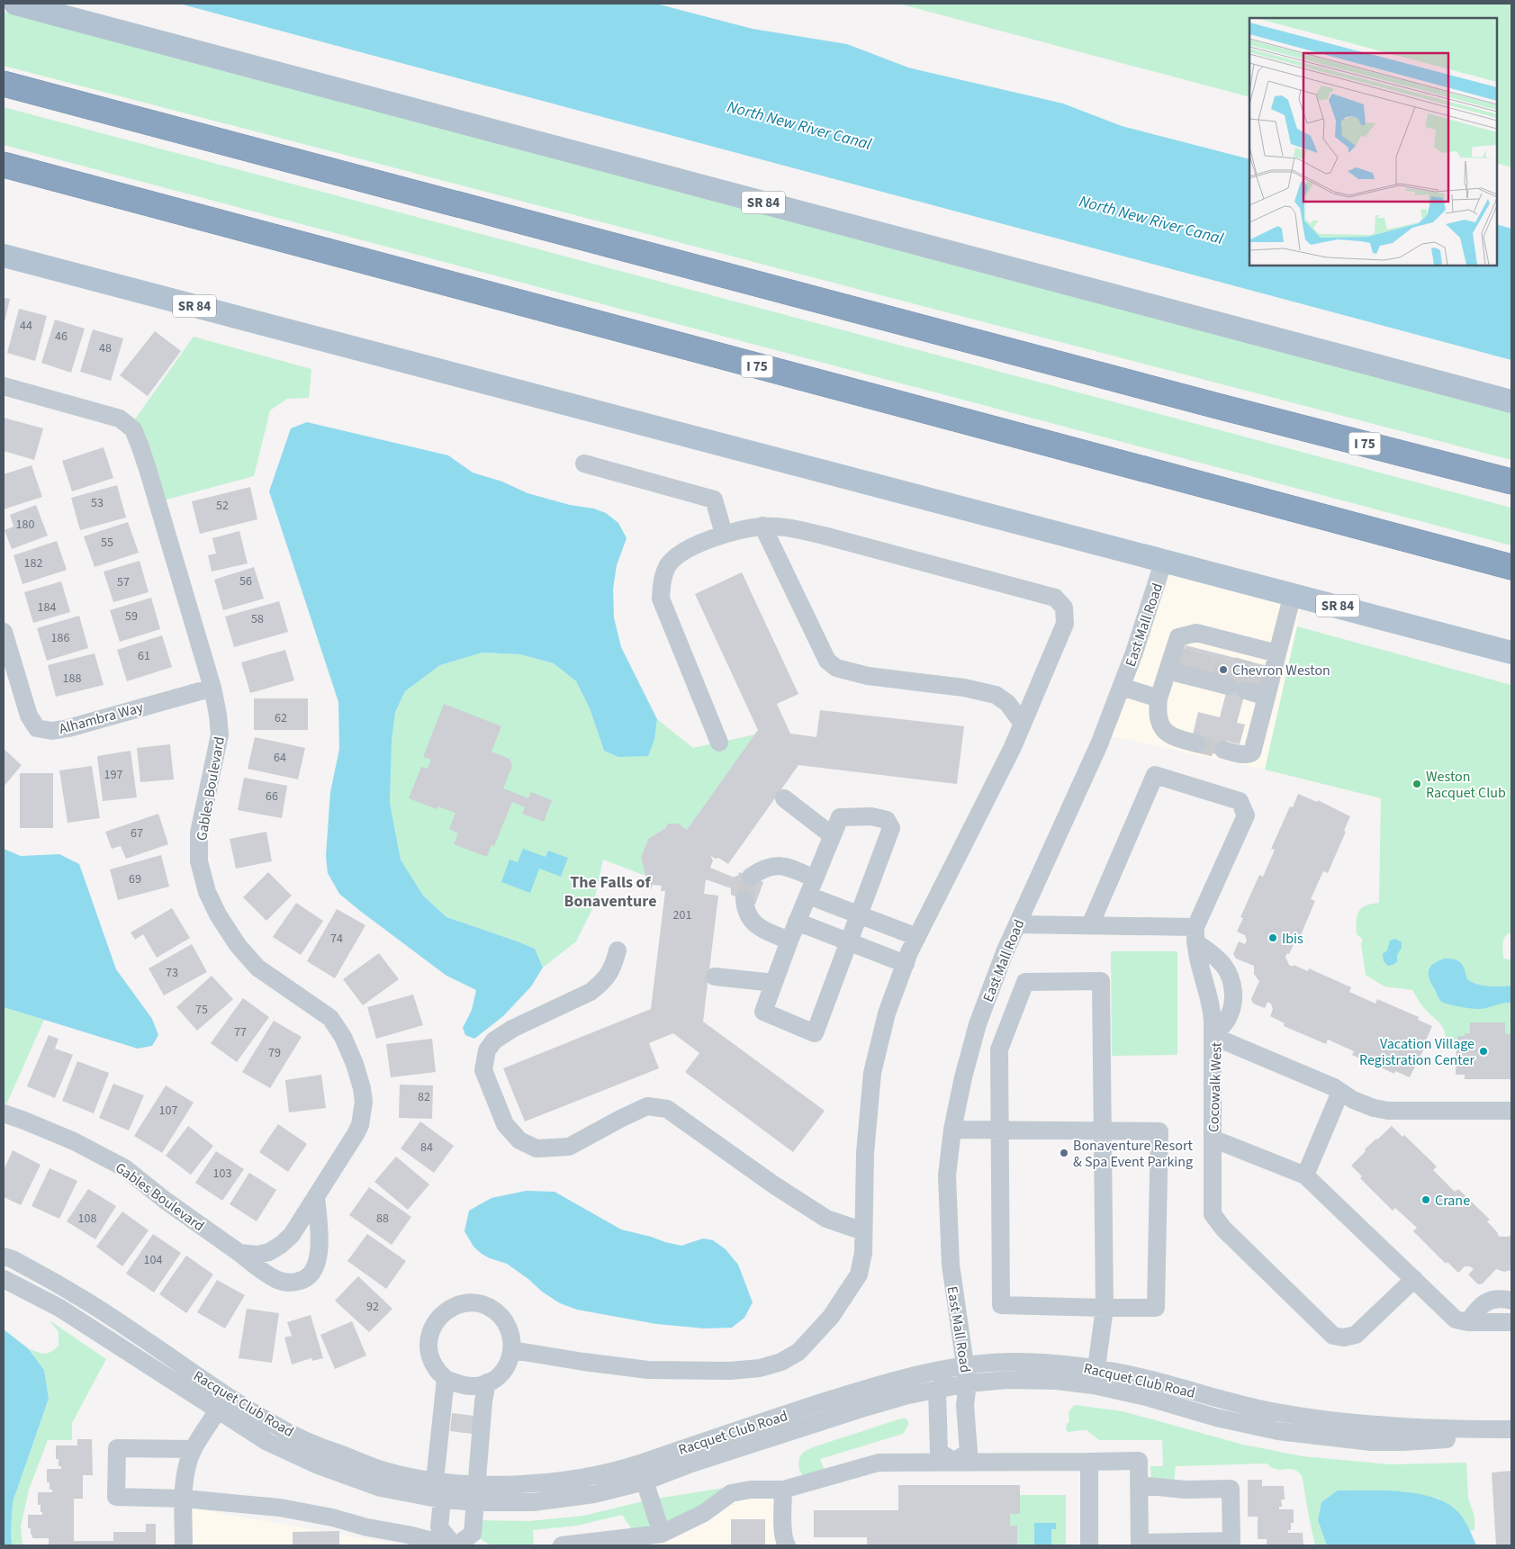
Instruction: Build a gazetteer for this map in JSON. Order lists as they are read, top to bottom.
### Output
{
  "streets": {
    "highway": ["I 75"],
    "main road": ["SR 84"],
    "street": [
      "East Mall Road",
      "Alhambra Way",
      "Gables Boulevard",
      "Cocowalk West",
      "Racquet Club Road"
    ]
  },
  "crossings": [
    ["SR 84", "East Mall Road"],
    ["East Mall Road", "Racquet Club Road"],
    ["Alhambra Way", "Gables Boulevard"]
  ],
  "districts": ["The Falls of Bonaventure"],
  "water": ["North New River Canal"],
  "places": [
    "Chevron Weston",
    "Weston Racquet Club",
    "Ibis",
    "Vacation Village Registration Center",
    "Bonaventure Resort & Spa Event Parking",
    "Crane"
  ],
  "house_numbers": [
    "44",
    "46",
    "48",
    "53",
    "52",
    "180",
    "55",
    "182",
    "56",
    "57",
    "184",
    "59",
    "58",
    "186",
    "61",
    "188",
    "62",
    "64",
    "197",
    "66",
    "67",
    "69",
    "201",
    "74",
    "73",
    "75",
    "77",
    "79",
    "82",
    "107",
    "84",
    "103",
    "108",
    "88",
    "104",
    "92"
  ]
}
